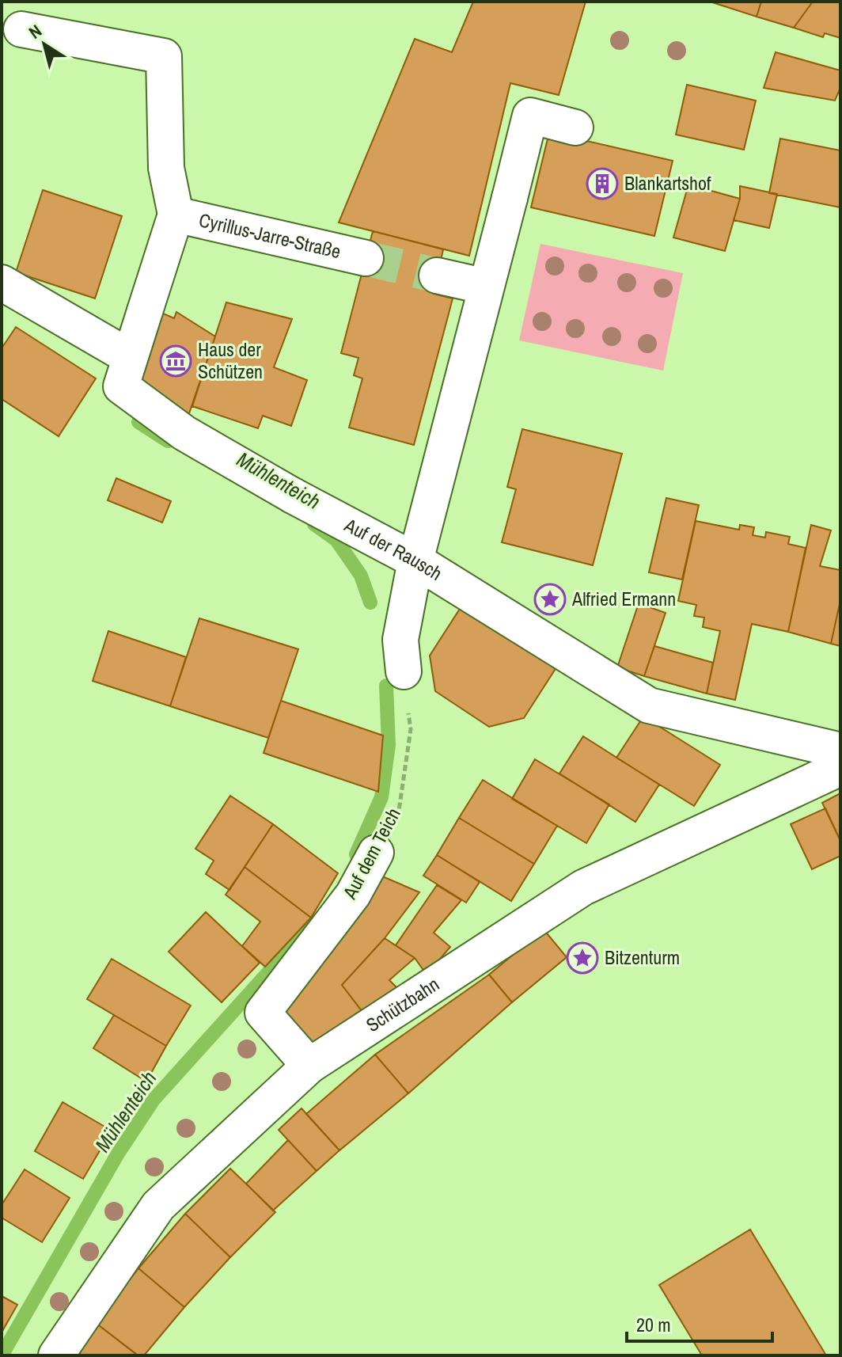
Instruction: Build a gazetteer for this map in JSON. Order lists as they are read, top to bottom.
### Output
{
  "streets": {
    "street": [
      "Cyrillus-Jarre-Straße",
      "Auf der Rausch",
      "Auf dem Teich",
      "Schützbahn"
    ]
  },
  "crossings": [
    ["Cyrillus-Jarre-Straße", "Auf der Rausch"],
    ["Auf dem Teich", "Schützbahn"]
  ],
  "water": ["Mühlenteich"],
  "places": {
    "building": ["Blankartshof"],
    "museum": ["Haus der Schützen"],
    "place": ["Alfried Ermann", "Bitzenturm"]
  },
  "scale_bar": "20 m",
  "north": "top left"
}
